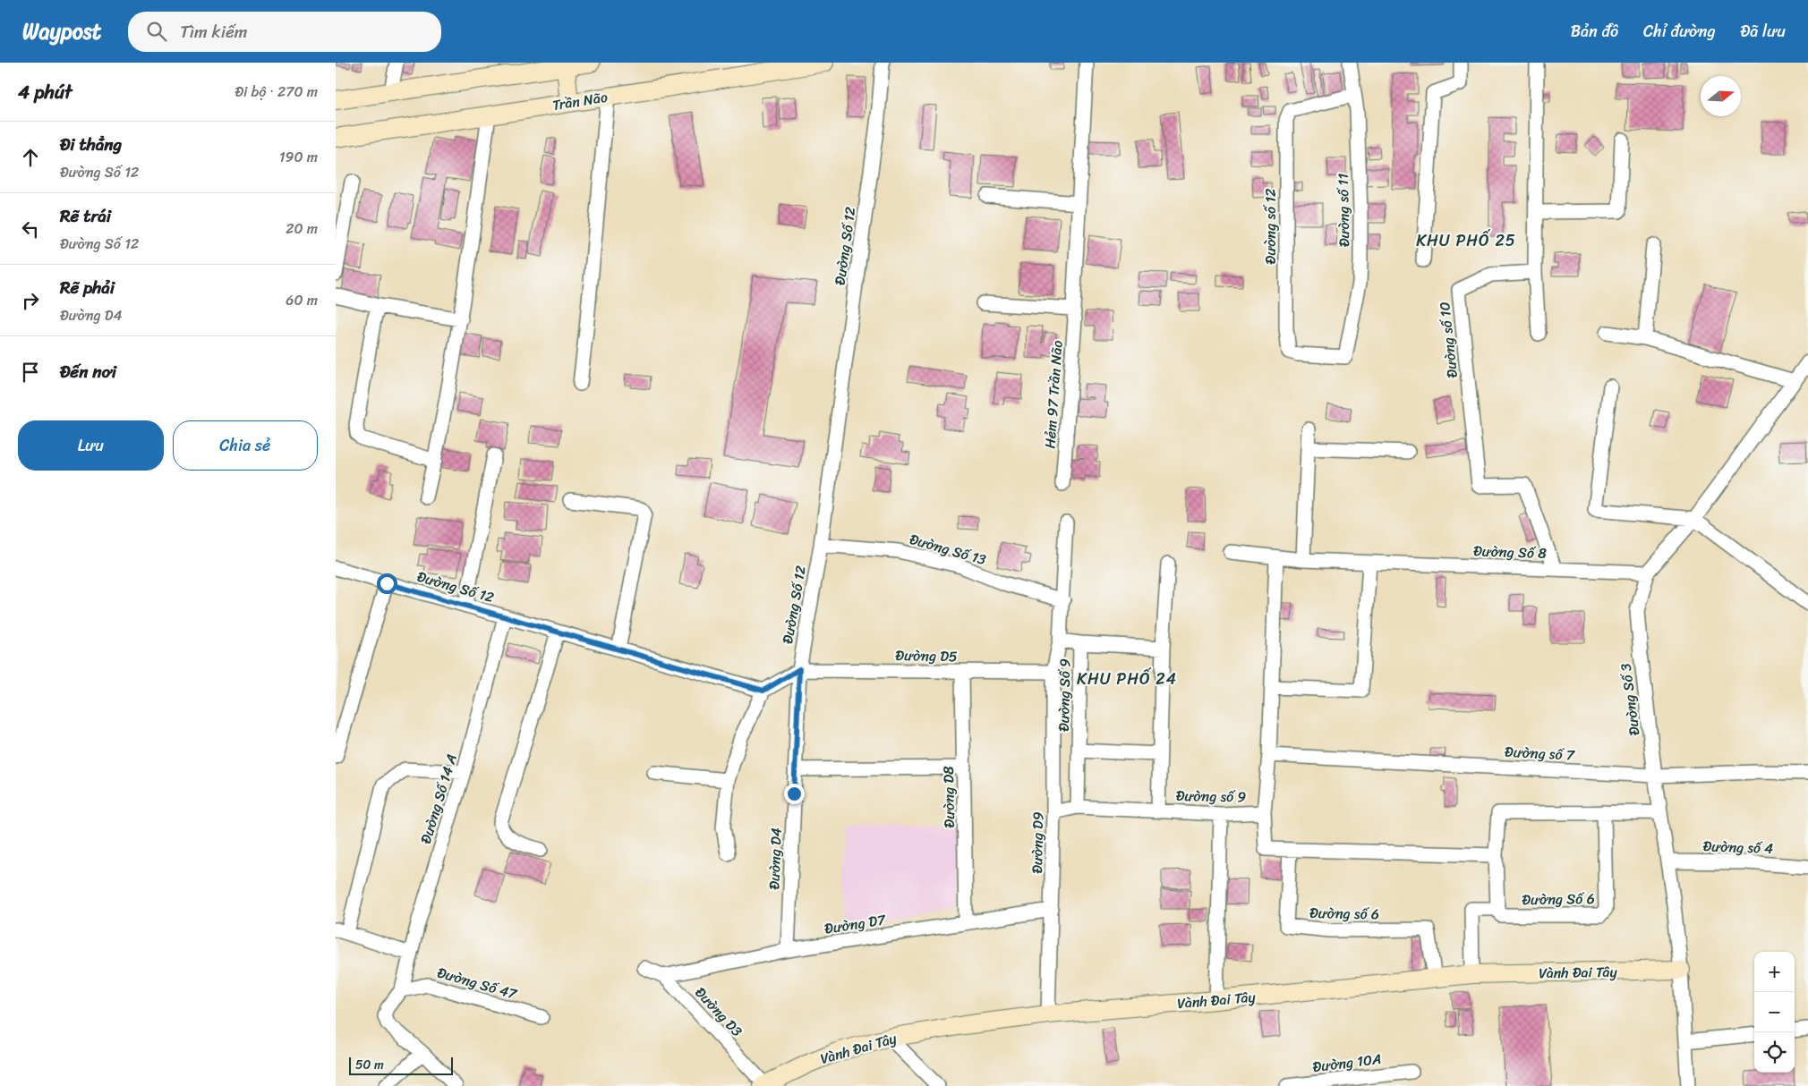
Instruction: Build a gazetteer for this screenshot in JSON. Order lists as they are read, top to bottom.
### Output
{
  "streets": {
    "street": [
      "Trần Não",
      "Đường số 11",
      "Đường số 12",
      "Đường Số 12",
      "Đường số 10",
      "Hẻm 97 Trần Não",
      "Đường Số 13",
      "Đường Số 8",
      "Đường D5",
      "Đường Số 9",
      "Đường Số 3",
      "Đường số 7",
      "Đường số 9",
      "Đường D8",
      "Đường Số 14 A",
      "Đường D9",
      "Đường số 4",
      "Đường D4",
      "Đường Số 6",
      "Đường số 6",
      "Đường D7",
      "Vành Đai Tây",
      "Đường Số 47",
      "Đường D3",
      "Đường 10A"
    ]
  },
  "crossings": [
    ["Đường số 11", "Đường số 12"],
    ["Đường Số 12", "Đường Số 13"],
    ["Đường Số 12", "Đường D5"],
    ["Đường Số 12", "Đường Số 14 A"],
    ["Đường Số 12", "Đường D4"],
    ["Đường số 10", "Đường Số 8"],
    ["Đường Số 13", "Đường Số 9"],
    ["Đường Số 8", "Đường Số 3"],
    ["Đường D5", "Đường D8"],
    ["Đường D5", "Đường D9"],
    ["Đường D5", "Đường D4"],
    ["Đường Số 9", "Đường số 9"],
    ["Đường Số 9", "Đường D9"],
    ["Đường Số 3", "Đường số 7"],
    ["Đường Số 3", "Đường số 4"],
    ["Đường Số 3", "Vành Đai Tây"],
    ["Đường số 9", "Đường D9"],
    ["Đường D8", "Đường D7"],
    ["Đường Số 14 A", "Đường Số 47"],
    ["Đường D9", "Đường D7"],
    ["Đường D9", "Vành Đai Tây"],
    ["Đường D4", "Đường D7"],
    ["Đường số 6", "Vành Đai Tây"],
    ["Đường D7", "Đường D3"],
    ["Vành Đai Tây", "Đường D3"]
  ],
  "districts": ["KHU PHỐ 25", "KHU PHỐ 24"],
  "scale_bar": "50 m",
  "north": "right",
  "page": {
    "header": "Waypost",
    "search": "Tìm kiếm",
    "nav": ["Bản đồ", "Chỉ đường", "Đã lưu"],
    "heading": ["4 phút", "Đi bộ · 270 m"],
    "list": [
      ["Đi thẳng", "Đường Số 12", "190 m"],
      ["Rẽ trái", "Đường Số 12", "20 m"],
      ["Rẽ phải", "Đường D4", "60 m"],
      "Đến nơi"
    ],
    "buttons": ["Lưu", "Chia sẻ"],
    "map_buttons": ["+", "−"],
    "scale": "50 m"
  }
}
